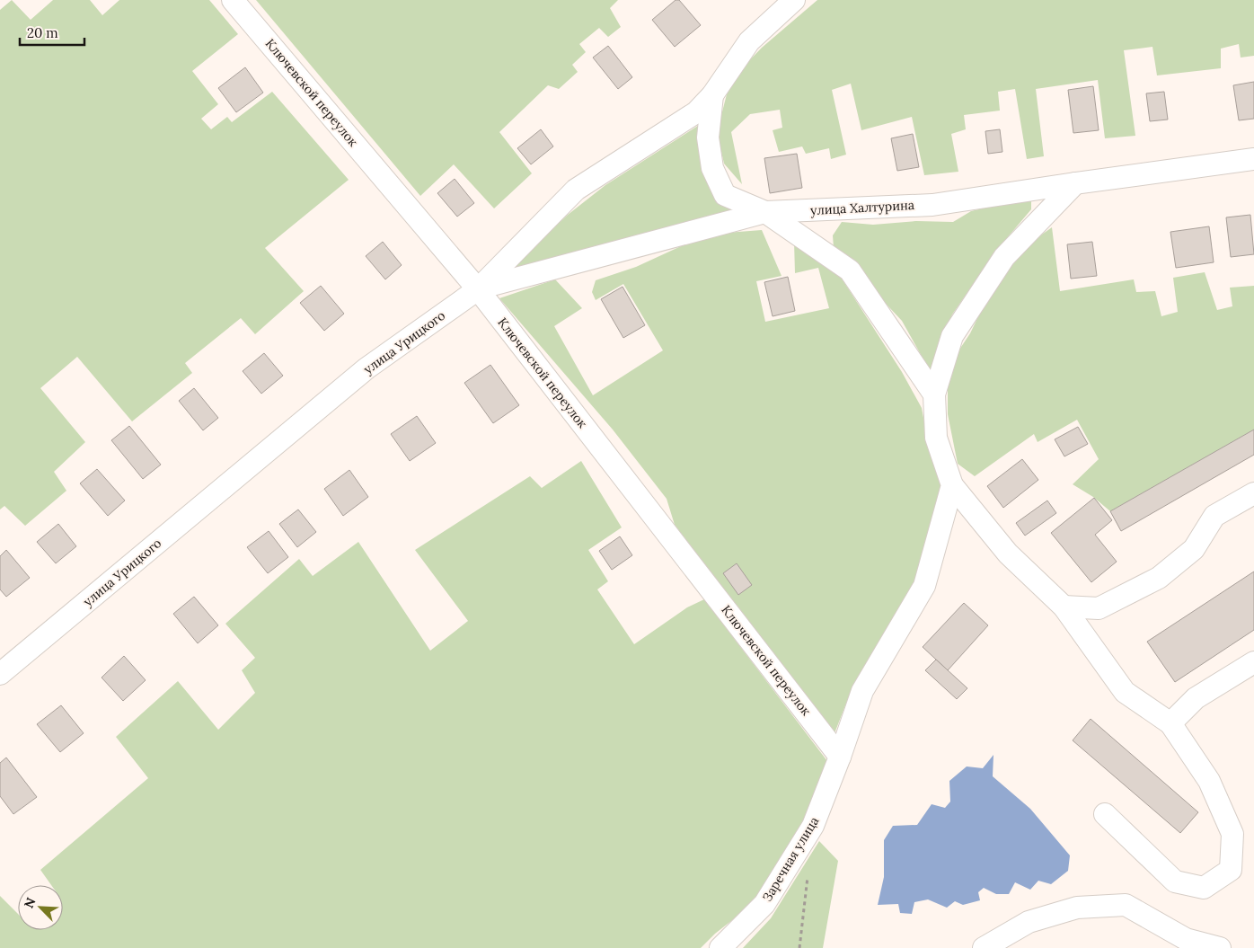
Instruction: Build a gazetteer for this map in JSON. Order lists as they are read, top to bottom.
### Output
{
  "streets": {
    "street": [
      "Ключевской переулок",
      "улица Халтурина",
      "улица Урицкого",
      "Заречная улица"
    ]
  },
  "crossings": [
    ["Ключевской переулок", "улица Халтурина"],
    ["Ключевской переулок", "улица Урицкого"],
    ["Ключевской переулок", "Заречная улица"],
    ["улица Халтурина", "улица Урицкого"]
  ],
  "scale_bar": "20 m",
  "north": "top left"
}
